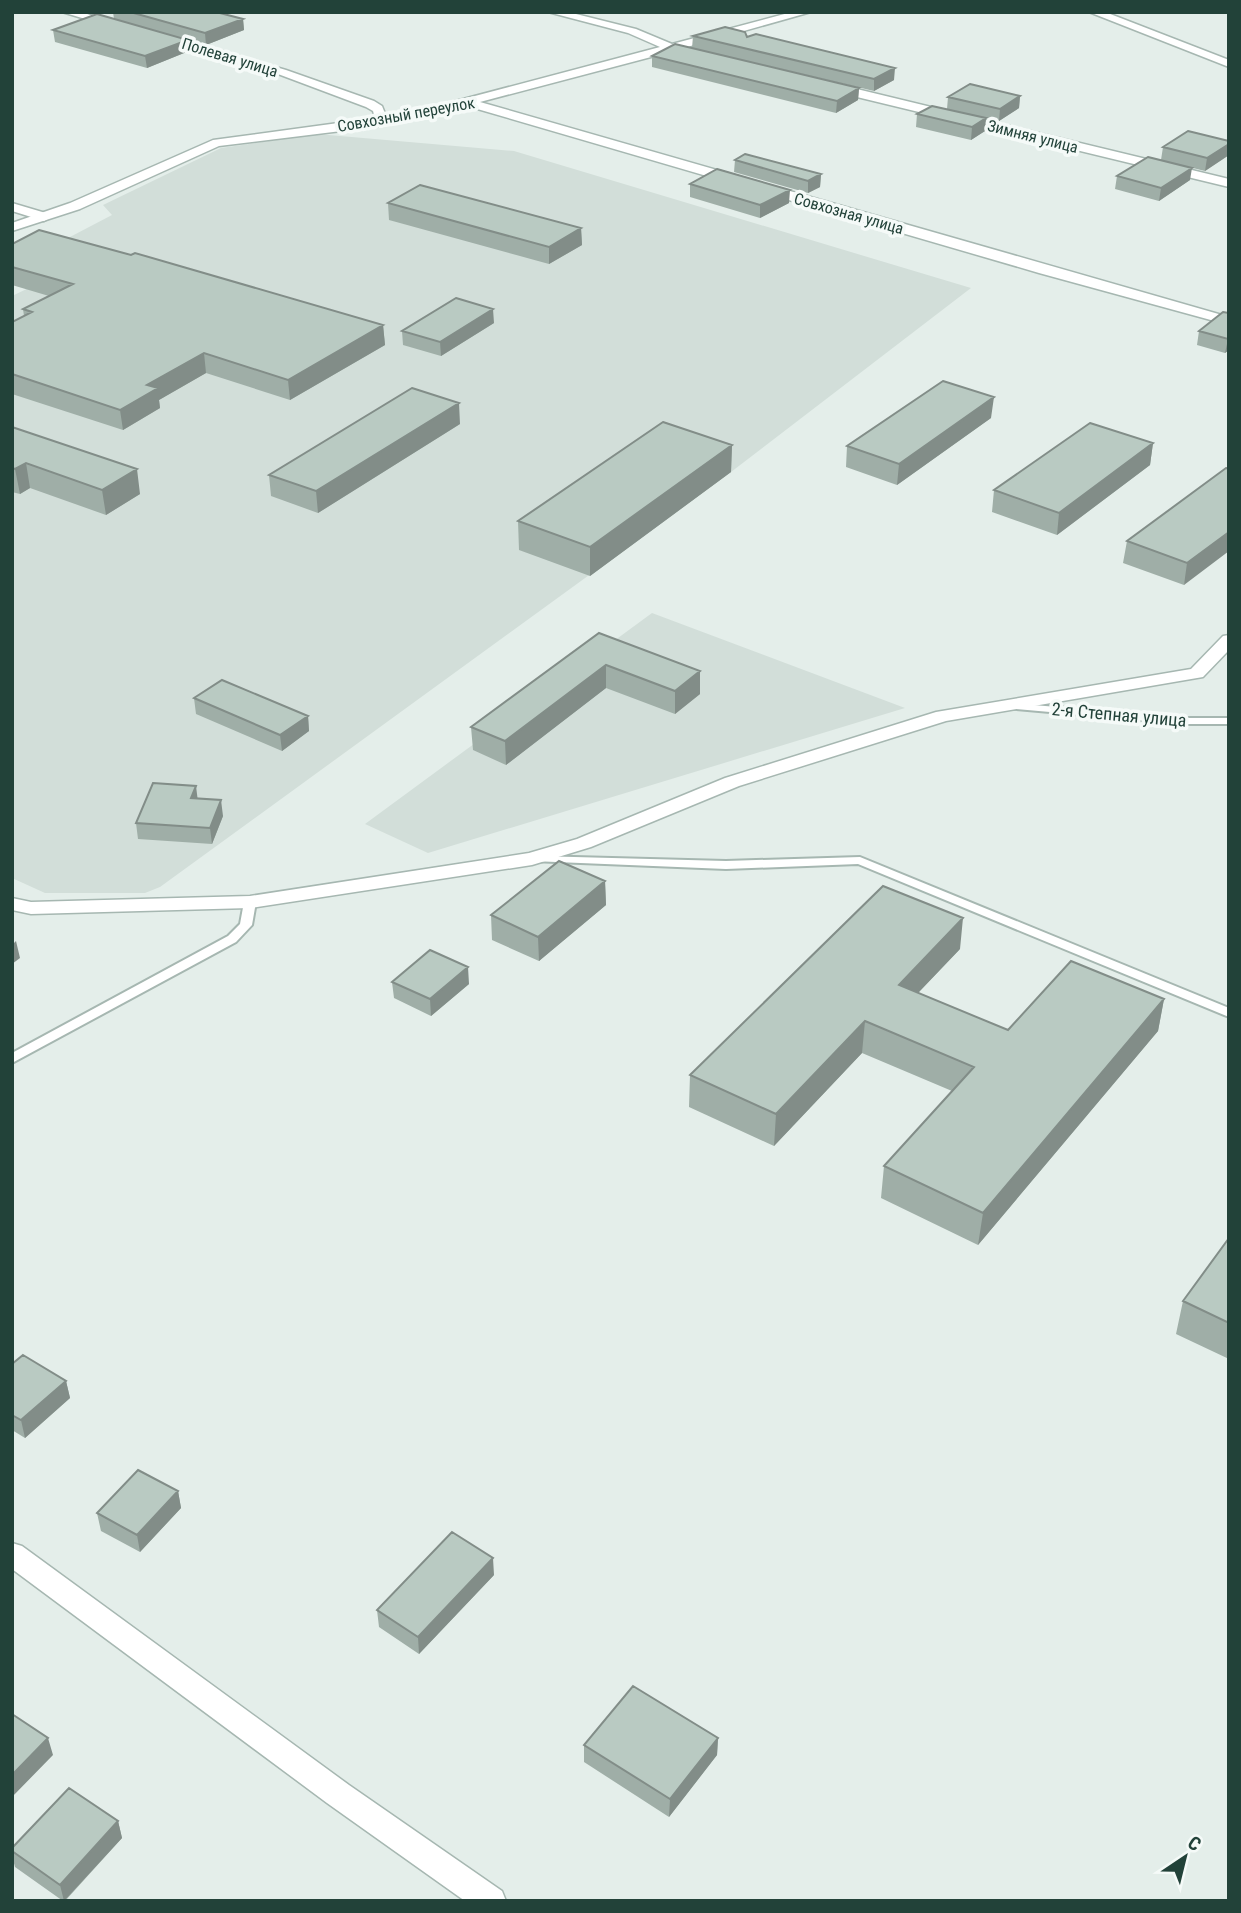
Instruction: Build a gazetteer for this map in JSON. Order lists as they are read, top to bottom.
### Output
{
  "streets": {
    "street": [
      "Полевая улица",
      "Совхозный переулок",
      "Зимняя улица",
      "Совхозная улица"
    ],
    "lane": ["2-я Степная улица"]
  },
  "crossings": [
    ["Полевая улица", "Совхозный переулок"],
    ["Совхозный переулок", "Совхозная улица"]
  ],
  "north": "top right"
}
